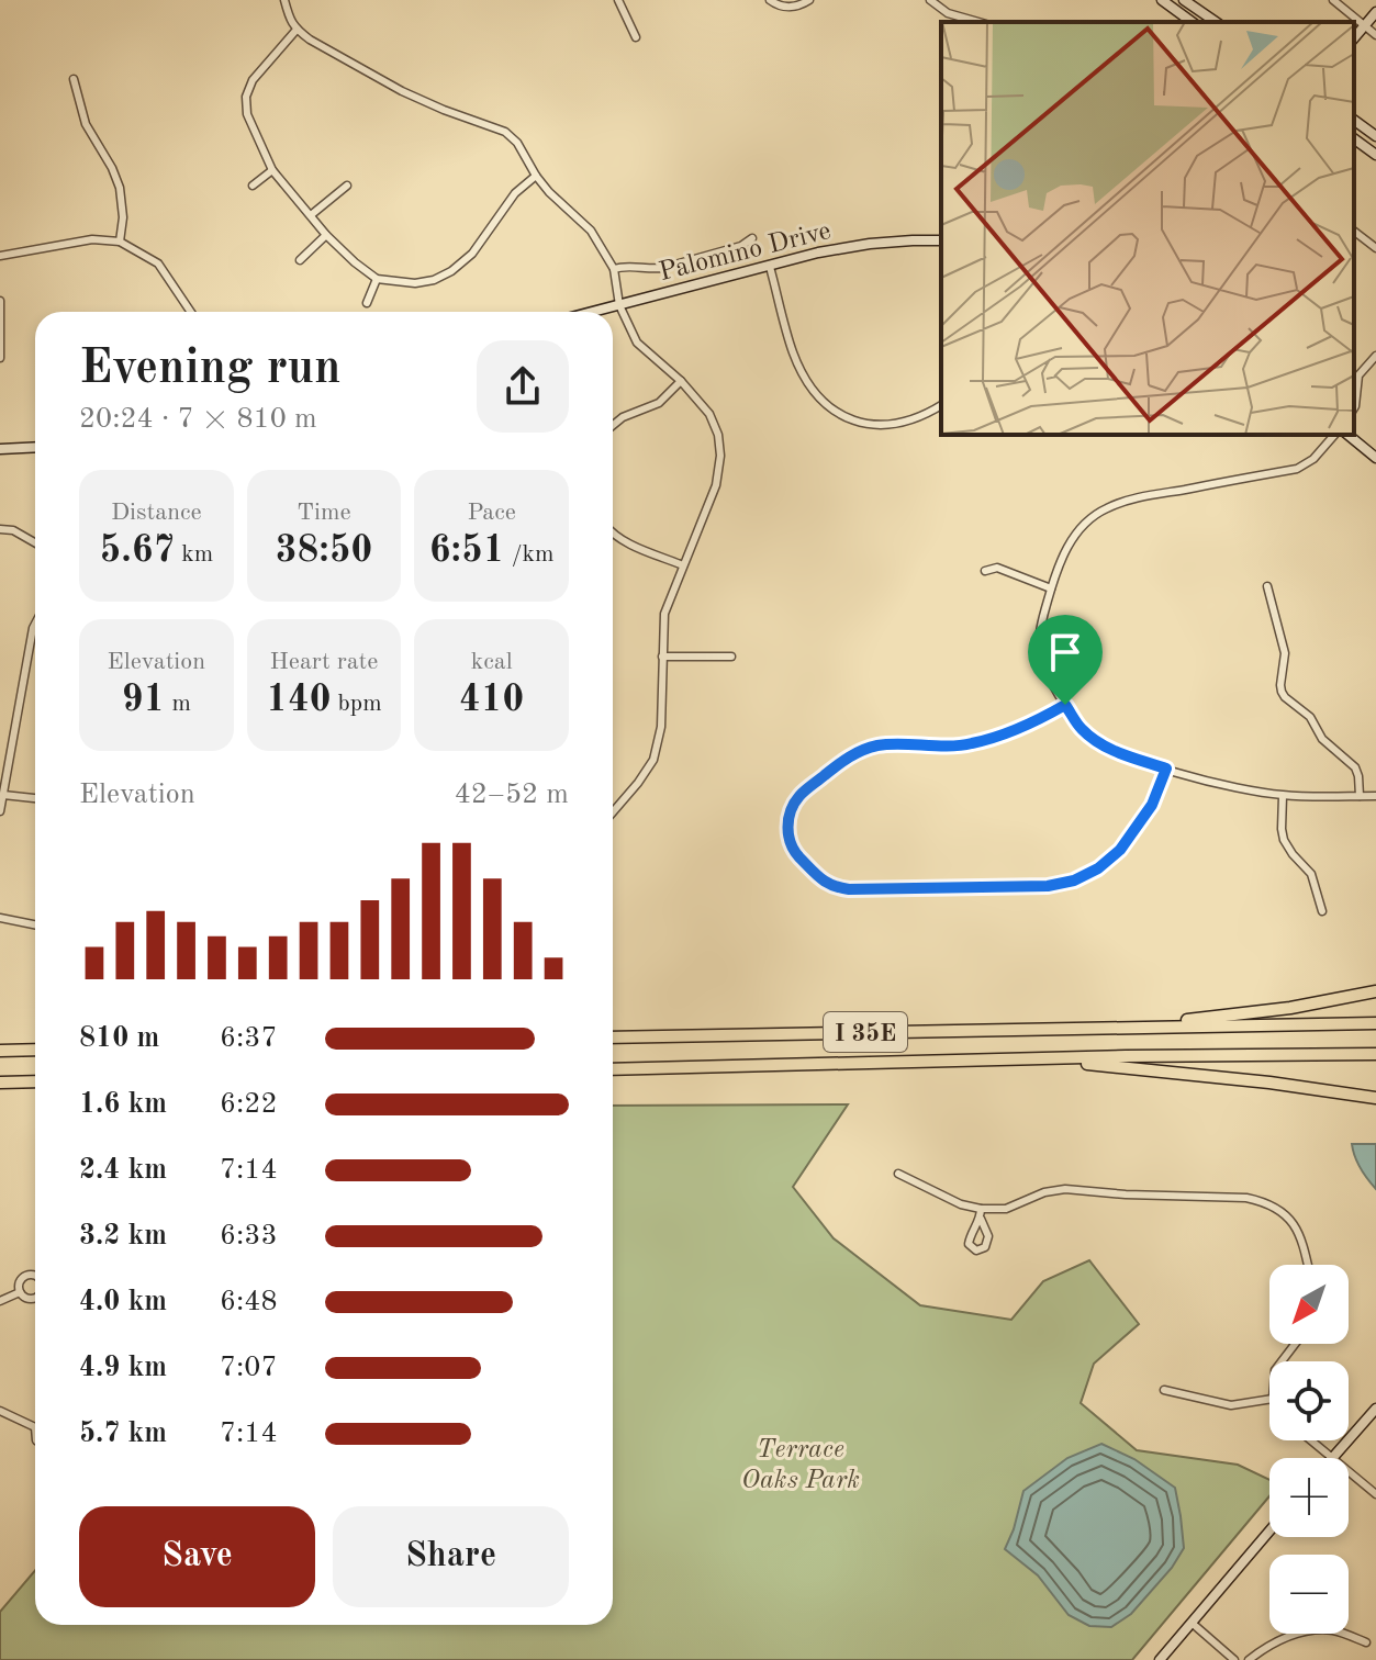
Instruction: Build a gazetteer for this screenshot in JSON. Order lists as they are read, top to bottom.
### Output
{
  "streets": {
    "highway": ["I 35E"],
    "street": ["Palomino Drive"]
  },
  "parks": ["Terrace Oaks Park"],
  "north": "bottom left",
  "page": {
    "heading": ["Evening run", "20:24 · 7 × 810 m"],
    "stats": [
      ["Distance", "5.67 km"],
      ["Time", "38:50"],
      ["Pace", "6:51 /km"],
      ["Elevation", "91 m"],
      ["Heart rate", "140 bpm"],
      ["kcal", "410"]
    ],
    "chart": ["Elevation", "42–52 m"],
    "list": [
      {
        "name": "810 m",
        "note": "6:37"
      },
      {
        "name": "1.6 km",
        "note": "6:22"
      },
      {
        "name": "2.4 km",
        "note": "7:14"
      },
      {
        "name": "3.2 km",
        "note": "6:33"
      },
      {
        "name": "4.0 km",
        "note": "6:48"
      },
      {
        "name": "4.9 km",
        "note": "7:07"
      },
      {
        "name": "5.7 km",
        "note": "7:14"
      }
    ],
    "map_buttons": ["+", "−"],
    "buttons": ["Save", "Share"]
  }
}
